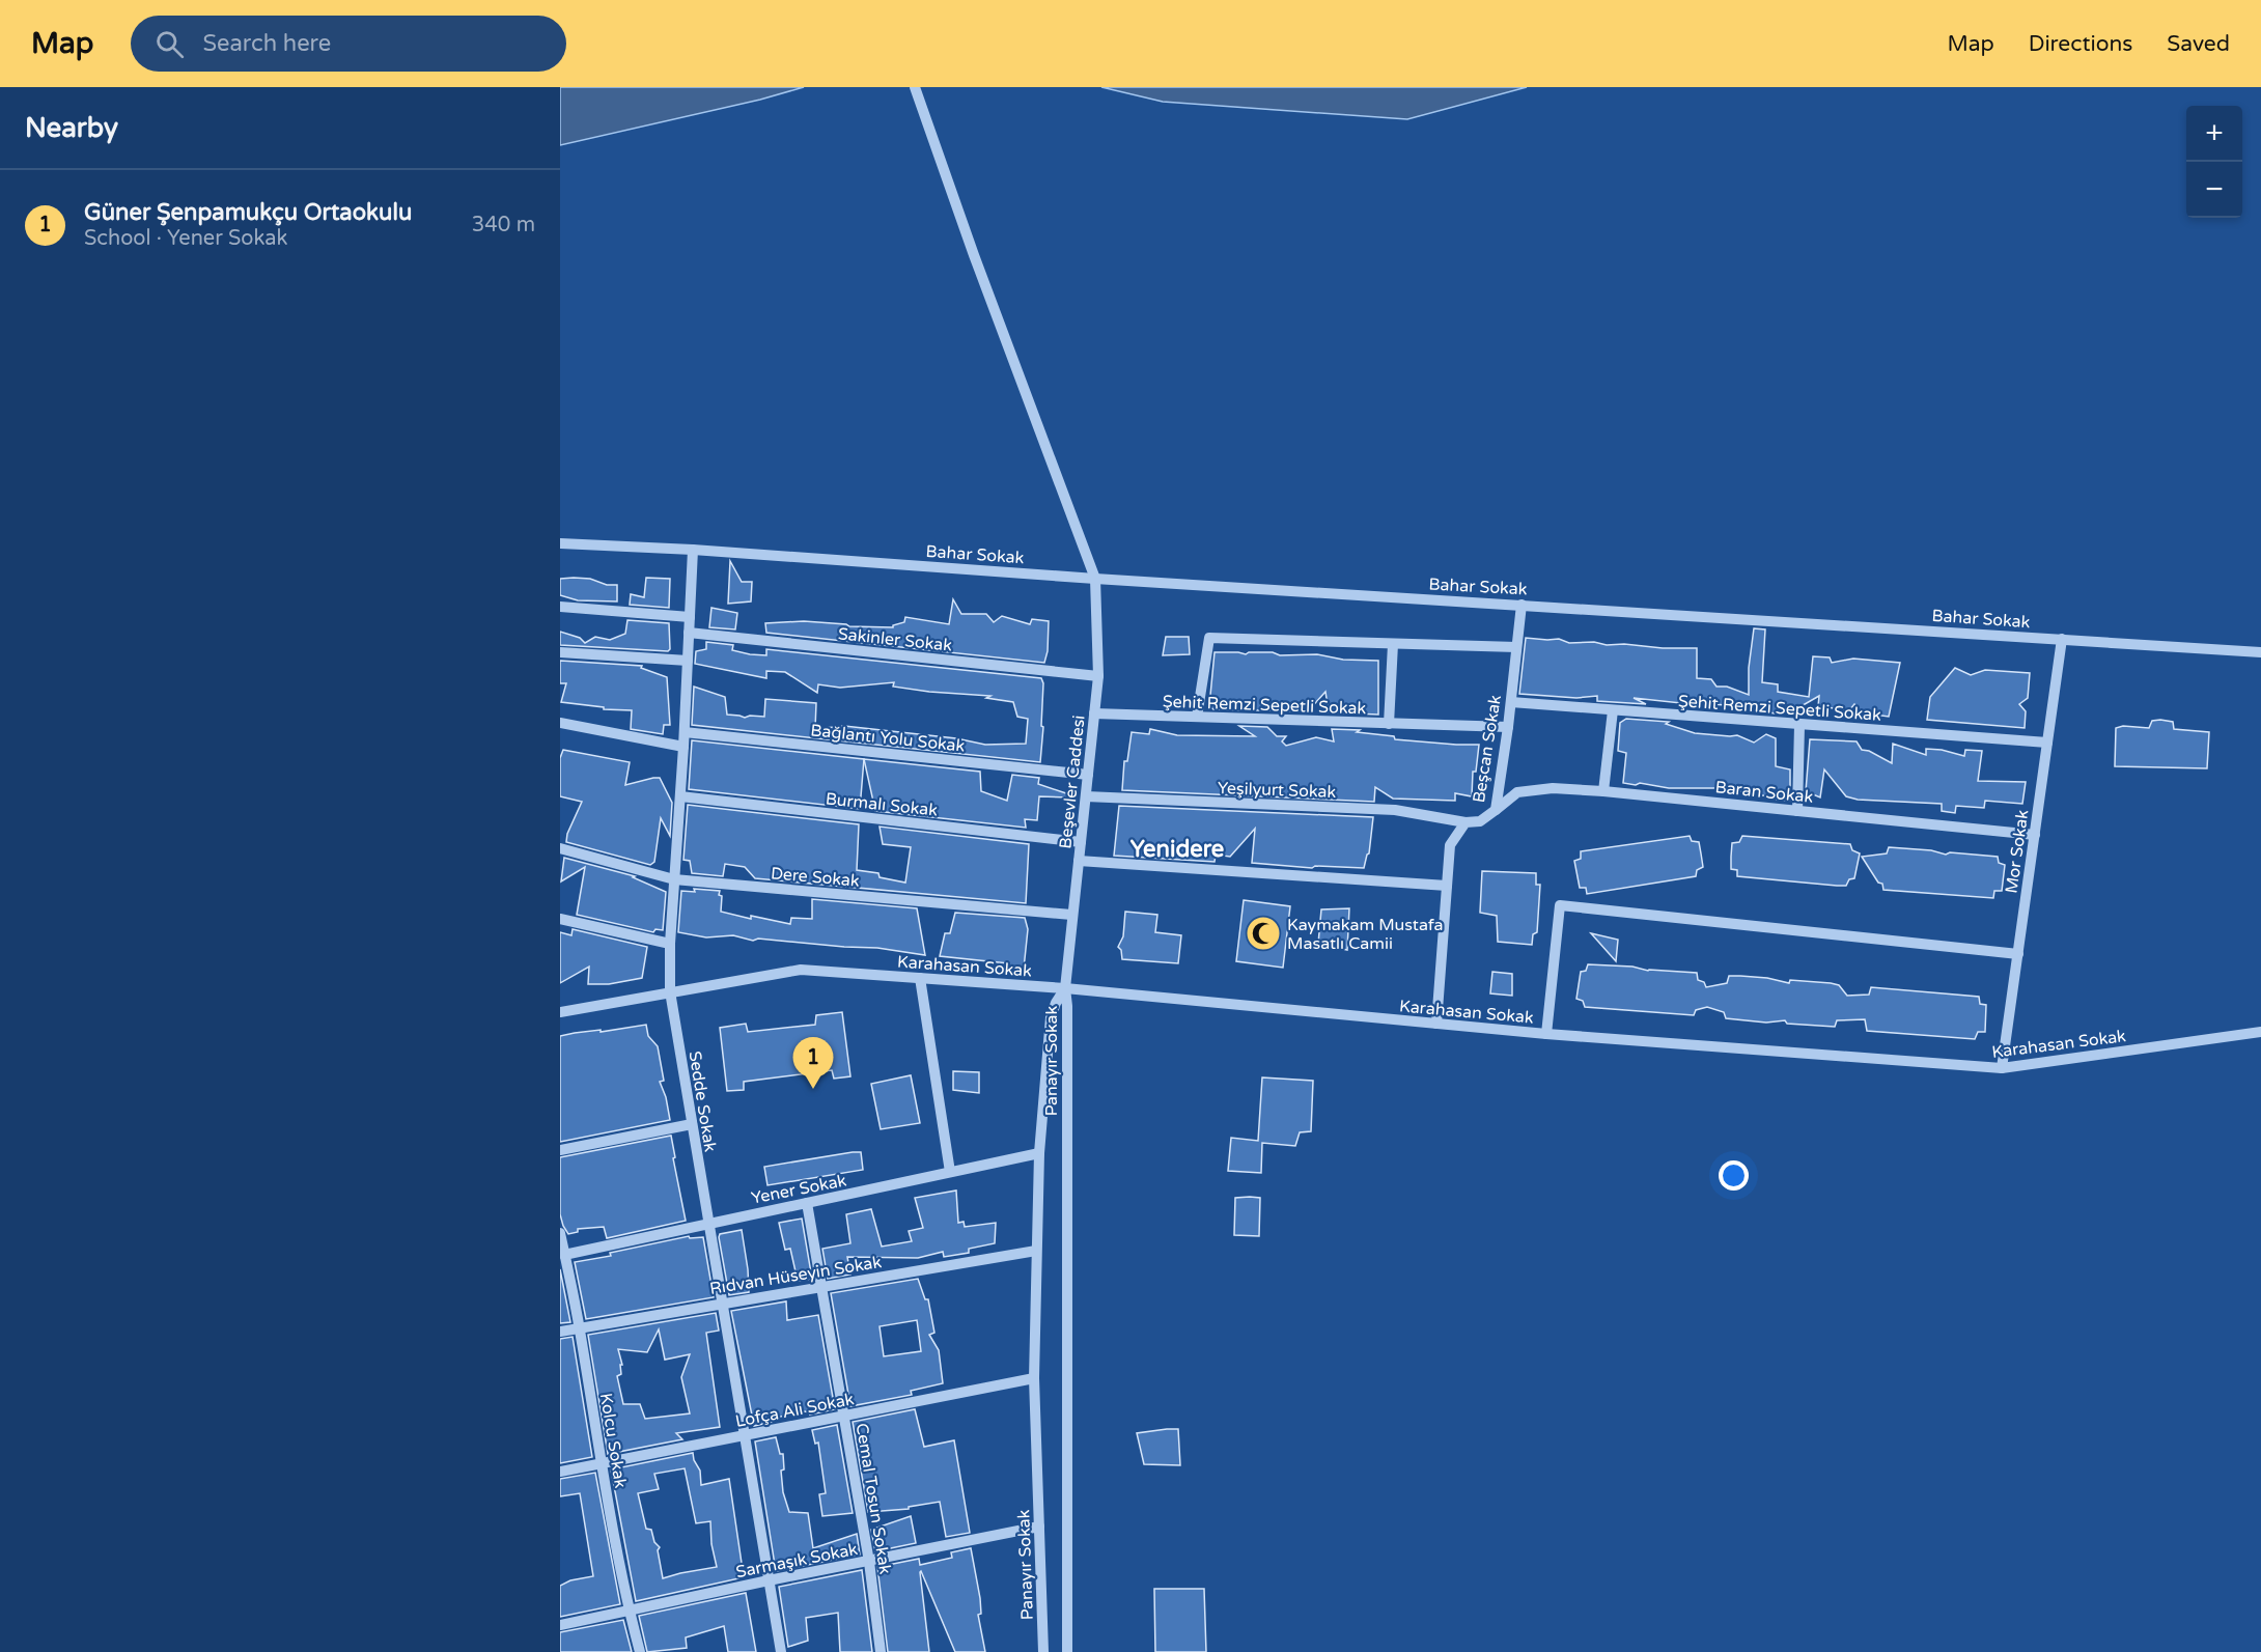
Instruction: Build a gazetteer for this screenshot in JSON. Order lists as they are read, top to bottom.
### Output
{
  "streets": {
    "street": [
      "Bahar Sokak",
      "Sakinler Sokak",
      "Şehit Remzi Sepetli Sokak",
      "Bağlantı Yolu Sokak",
      "Beşcan Sokak",
      "Beşevler Caddesi",
      "Yeşilyurt Sokak",
      "Baran Sokak",
      "Burmalı Sokak",
      "Mor Sokak",
      "Dere Sokak",
      "Karahasan Sokak",
      "Panayır Sokak",
      "Sedde Sokak",
      "Yener Sokak",
      "Rıdvan Hüseyin Sokak",
      "Lofça Ali Sokak",
      "Kolcu Sokak",
      "Cemal Tosun Sokak",
      "Sarmaşık Sokak"
    ]
  },
  "crossings": [
    ["Bahar Sokak", "Beşcan Sokak"],
    ["Bahar Sokak", "Beşevler Caddesi"],
    ["Bahar Sokak", "Mor Sokak"],
    ["Bahar Sokak", "Sedde Sokak"],
    ["Sakinler Sokak", "Beşevler Caddesi"],
    ["Sakinler Sokak", "Sedde Sokak"],
    ["Şehit Remzi Sepetli Sokak", "Beşcan Sokak"],
    ["Şehit Remzi Sepetli Sokak", "Beşevler Caddesi"],
    ["Şehit Remzi Sepetli Sokak", "Mor Sokak"],
    ["Bağlantı Yolu Sokak", "Beşevler Caddesi"],
    ["Bağlantı Yolu Sokak", "Sedde Sokak"],
    ["Beşcan Sokak", "Yeşilyurt Sokak"],
    ["Beşcan Sokak", "Baran Sokak"],
    ["Beşcan Sokak", "Karahasan Sokak"],
    ["Beşevler Caddesi", "Yeşilyurt Sokak"],
    ["Beşevler Caddesi", "Burmalı Sokak"],
    ["Beşevler Caddesi", "Dere Sokak"],
    ["Beşevler Caddesi", "Karahasan Sokak"],
    ["Beşevler Caddesi", "Panayır Sokak"],
    ["Baran Sokak", "Mor Sokak"],
    ["Burmalı Sokak", "Sedde Sokak"],
    ["Mor Sokak", "Karahasan Sokak"],
    ["Dere Sokak", "Sedde Sokak"],
    ["Karahasan Sokak", "Panayır Sokak"],
    ["Karahasan Sokak", "Sedde Sokak"],
    ["Panayır Sokak", "Yener Sokak"],
    ["Panayır Sokak", "Rıdvan Hüseyin Sokak"],
    ["Panayır Sokak", "Lofça Ali Sokak"],
    ["Panayır Sokak", "Sarmaşık Sokak"],
    ["Sedde Sokak", "Yener Sokak"],
    ["Sedde Sokak", "Rıdvan Hüseyin Sokak"],
    ["Sedde Sokak", "Lofça Ali Sokak"],
    ["Sedde Sokak", "Sarmaşık Sokak"],
    ["Yener Sokak", "Kolcu Sokak"],
    ["Yener Sokak", "Cemal Tosun Sokak"],
    ["Rıdvan Hüseyin Sokak", "Kolcu Sokak"],
    ["Rıdvan Hüseyin Sokak", "Cemal Tosun Sokak"],
    ["Lofça Ali Sokak", "Kolcu Sokak"],
    ["Lofça Ali Sokak", "Cemal Tosun Sokak"],
    ["Kolcu Sokak", "Sarmaşık Sokak"],
    ["Cemal Tosun Sokak", "Sarmaşık Sokak"]
  ],
  "districts": ["Yenidere"],
  "places": {
    "mosque": ["Kaymakam Mustafa Masatlı Camii"]
  },
  "page": {
    "header": "Map",
    "search": "Search here",
    "nav": ["Map", "Directions", "Saved"],
    "heading": "Nearby",
    "map_buttons": ["+", "−"],
    "list": [
      {
        "mark": "1",
        "name": "Güner Şenpamukçu Ortaokulu",
        "note": "School · Yener Sokak",
        "value": "340 m"
      }
    ],
    "pins": "1"
  }
}
